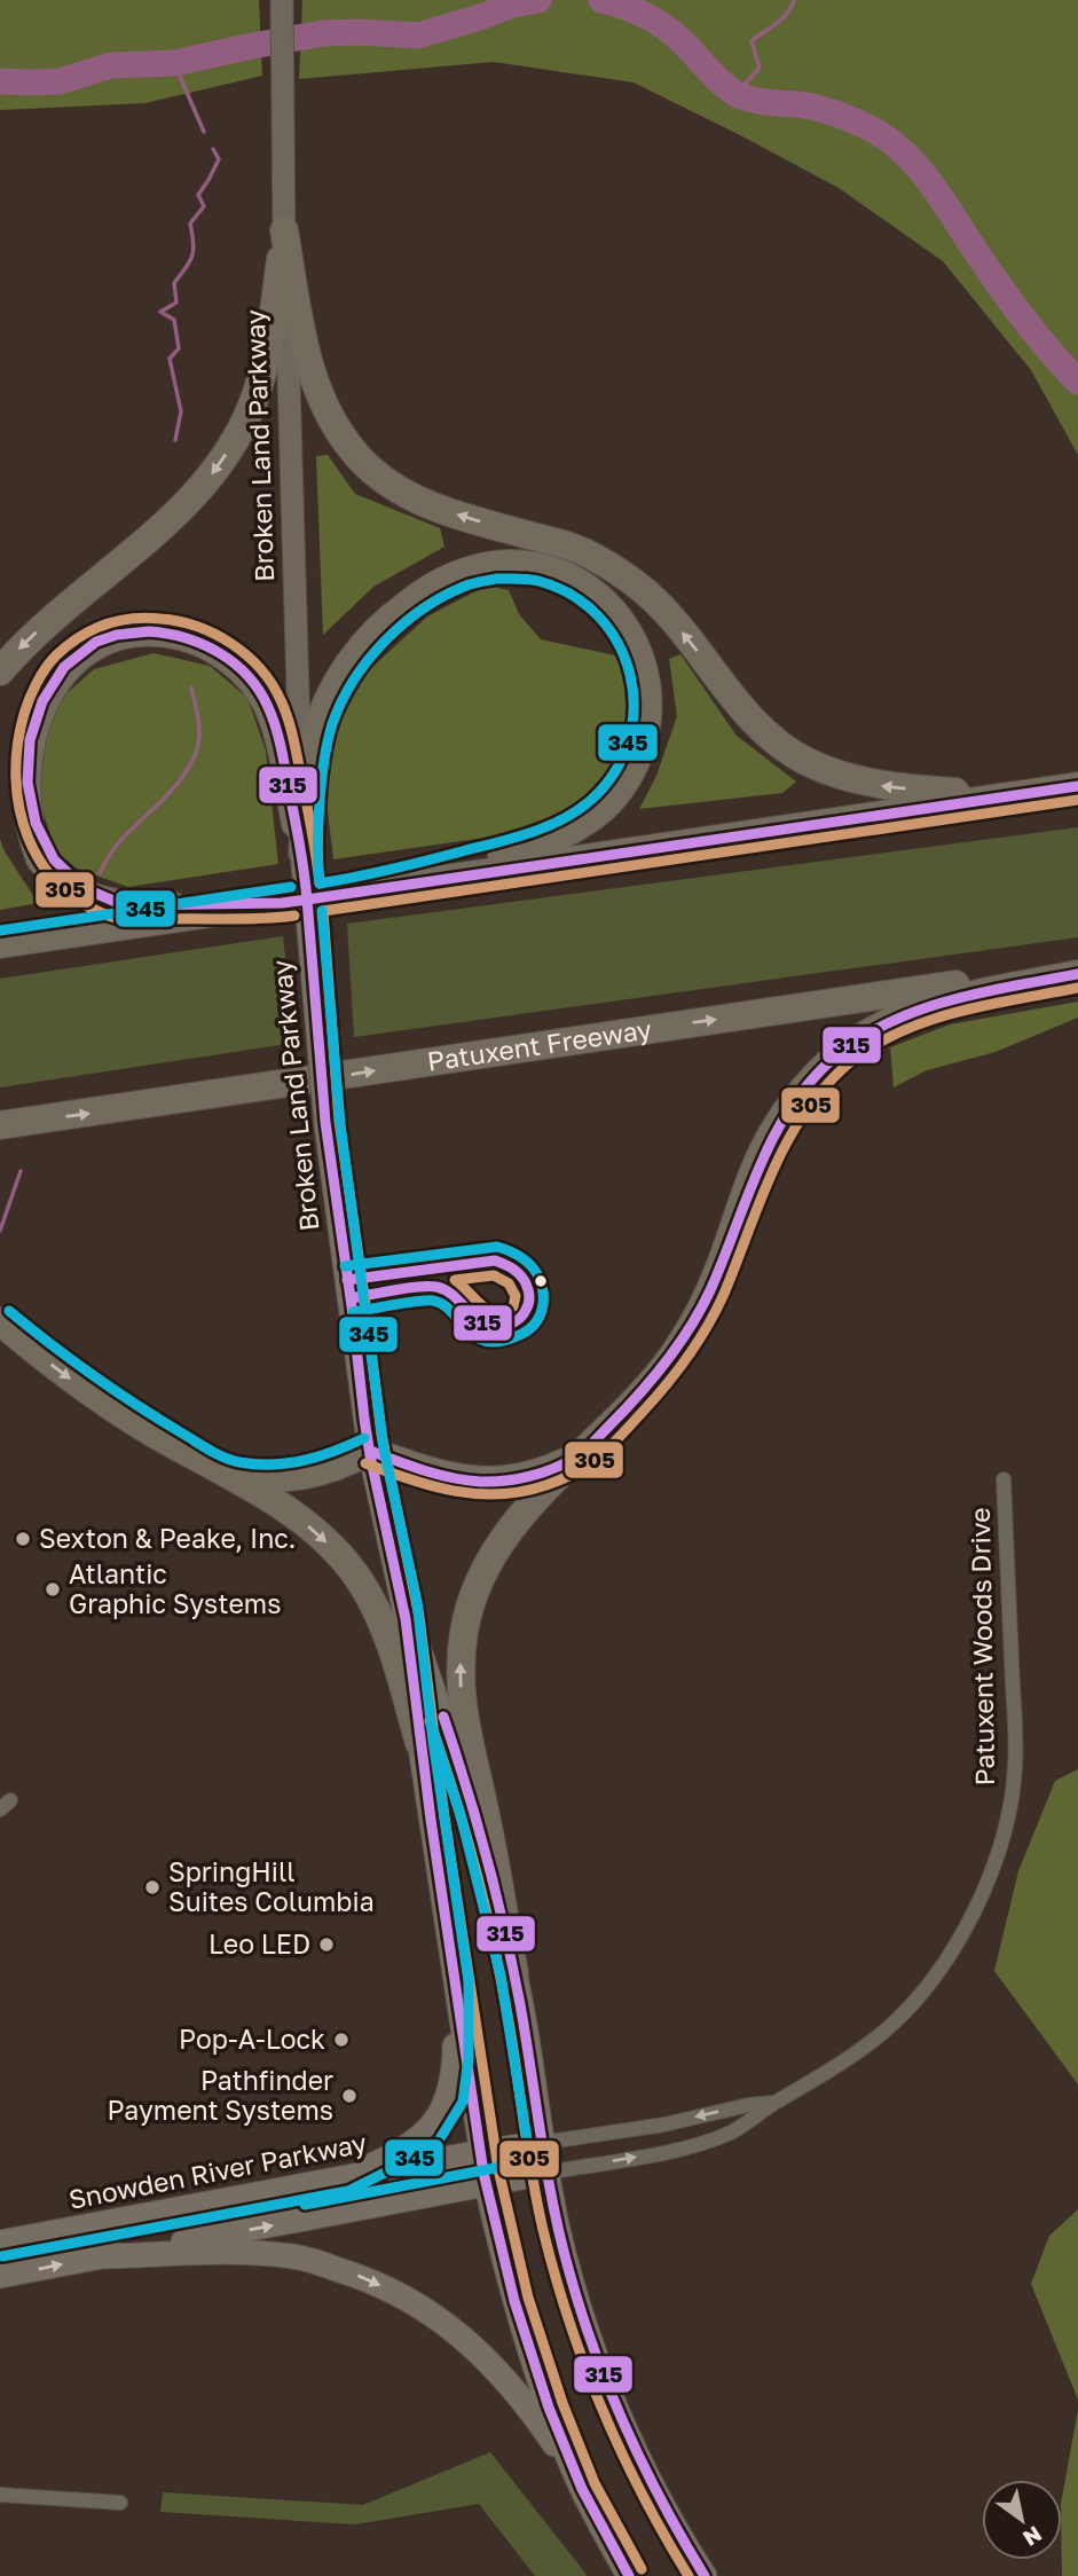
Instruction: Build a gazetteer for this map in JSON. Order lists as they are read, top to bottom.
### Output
{
  "streets": {
    "highway": ["Patuxent Freeway"],
    "main road": ["Broken Land Parkway", "Snowden River Parkway"],
    "street": ["Patuxent Woods Drive"]
  },
  "crossings": [
    ["Broken Land Parkway", "Patuxent Woods Drive"],
    ["Broken Land Parkway", "Snowden River Parkway"],
    ["Patuxent Woods Drive", "Snowden River Parkway"]
  ],
  "places": [
    "Sexton & Peake, Inc.",
    "Atlantic Graphic Systems",
    "SpringHill Suites Columbia",
    "Leo LED",
    "Pop-A-Lock",
    "Pathfinder Payment Systems"
  ],
  "lines": ["transit line 345", "transit line 305", "transit line 315"],
  "north": "bottom right"
}
